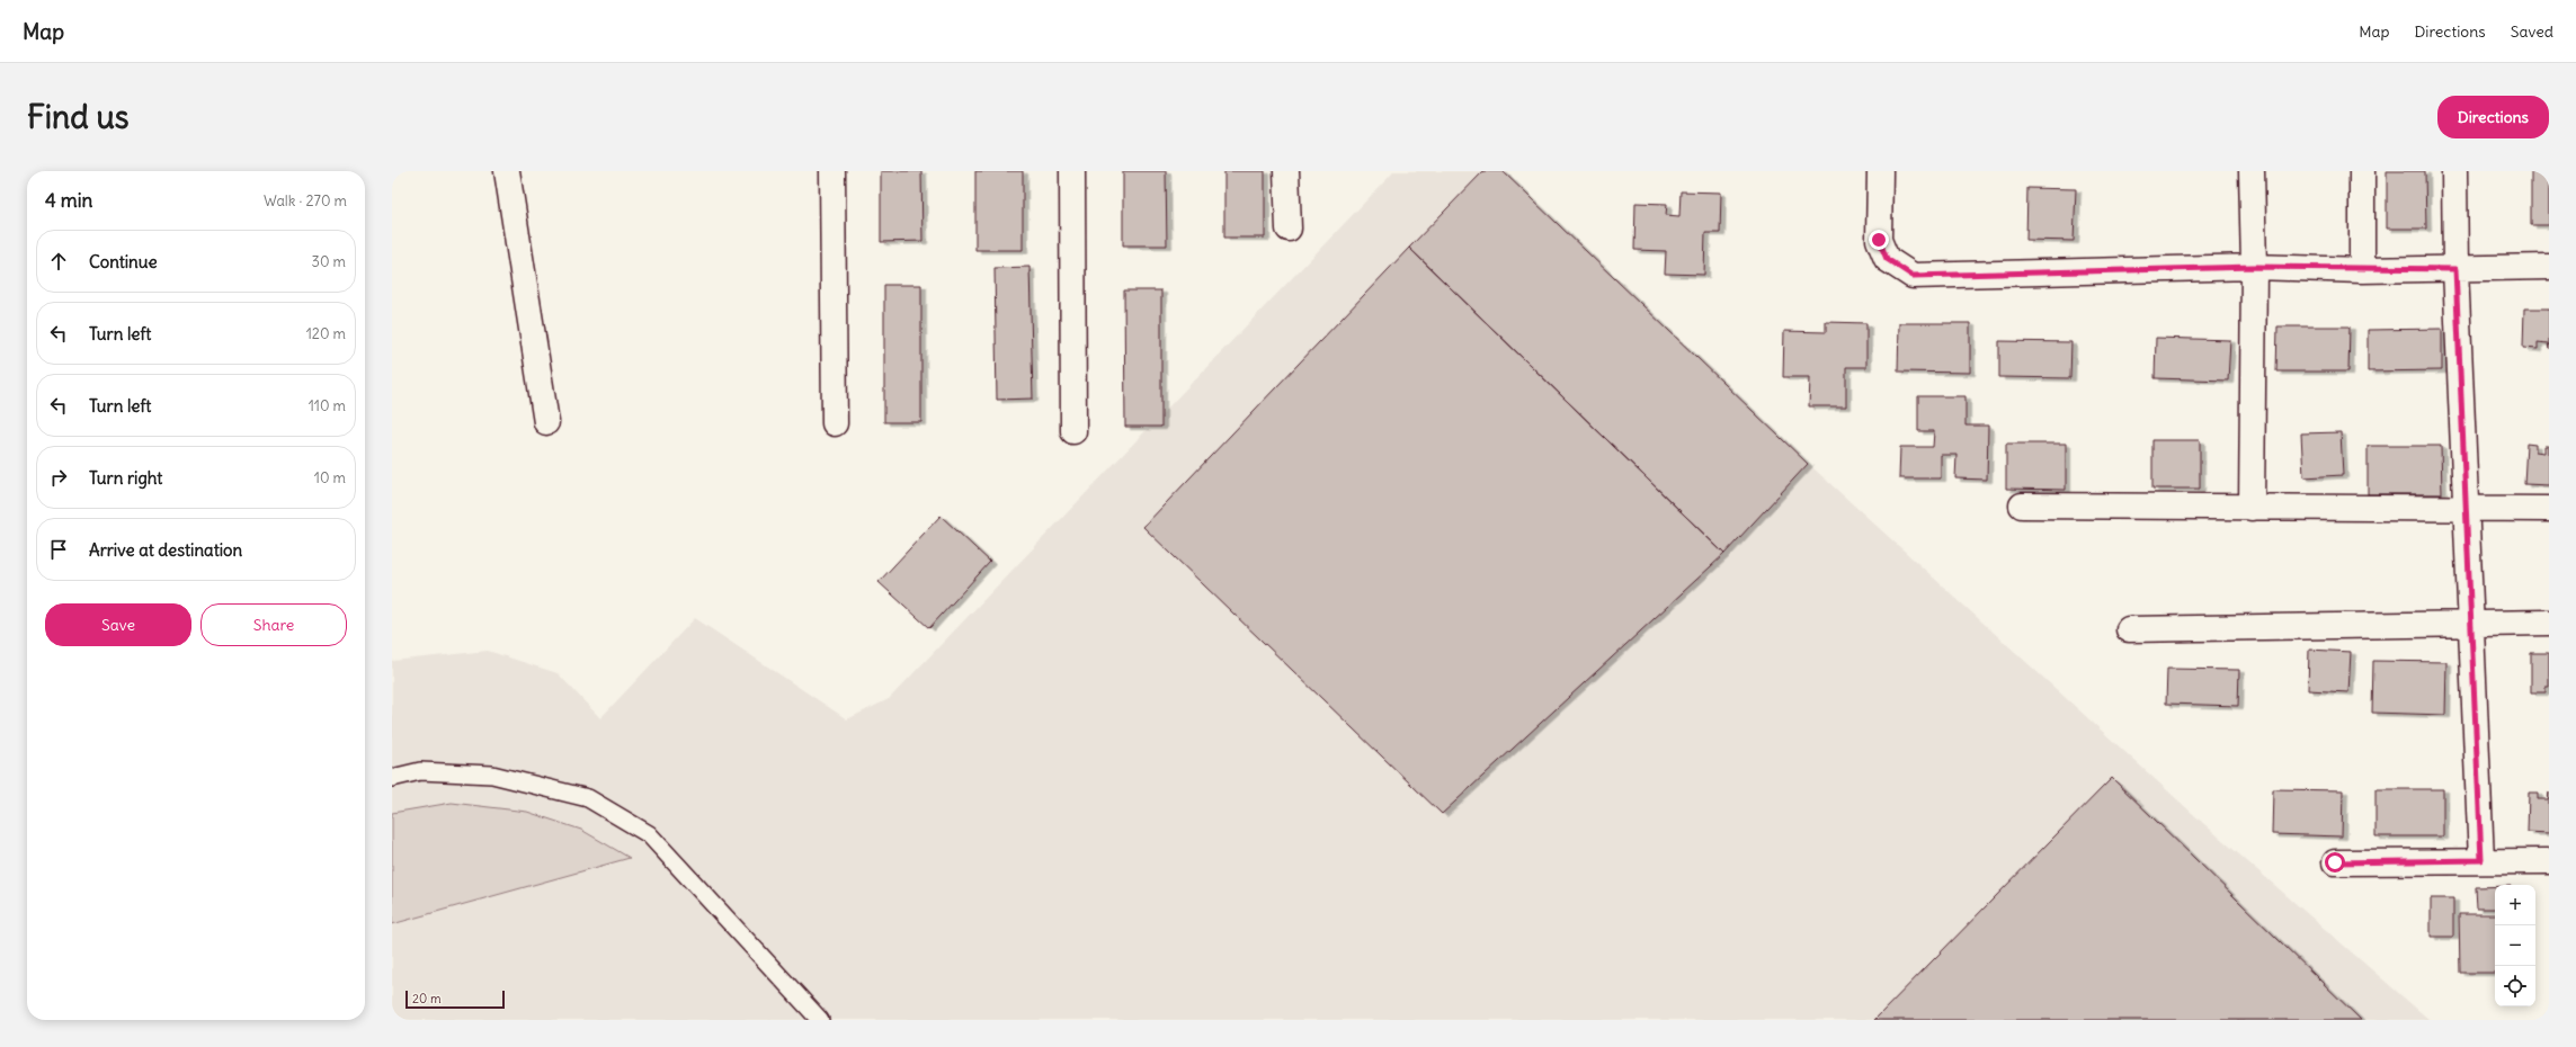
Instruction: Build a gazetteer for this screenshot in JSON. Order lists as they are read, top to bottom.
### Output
{
  "scale_bar": "20 m",
  "page": {
    "header": "Map",
    "nav": ["Map", "Directions", "Saved"],
    "buttons": [
      "Directions",
      ["Save", "Share"]
    ],
    "title": "Find us",
    "heading": ["4 min", "Walk · 270 m"],
    "list": [
      ["Continue", "30 m"],
      ["Turn left", "120 m"],
      ["Turn left", "110 m"],
      ["Turn right", "10 m"],
      "Arrive at destination"
    ],
    "map_buttons": ["+", "−"],
    "scale": "20 m"
  }
}
